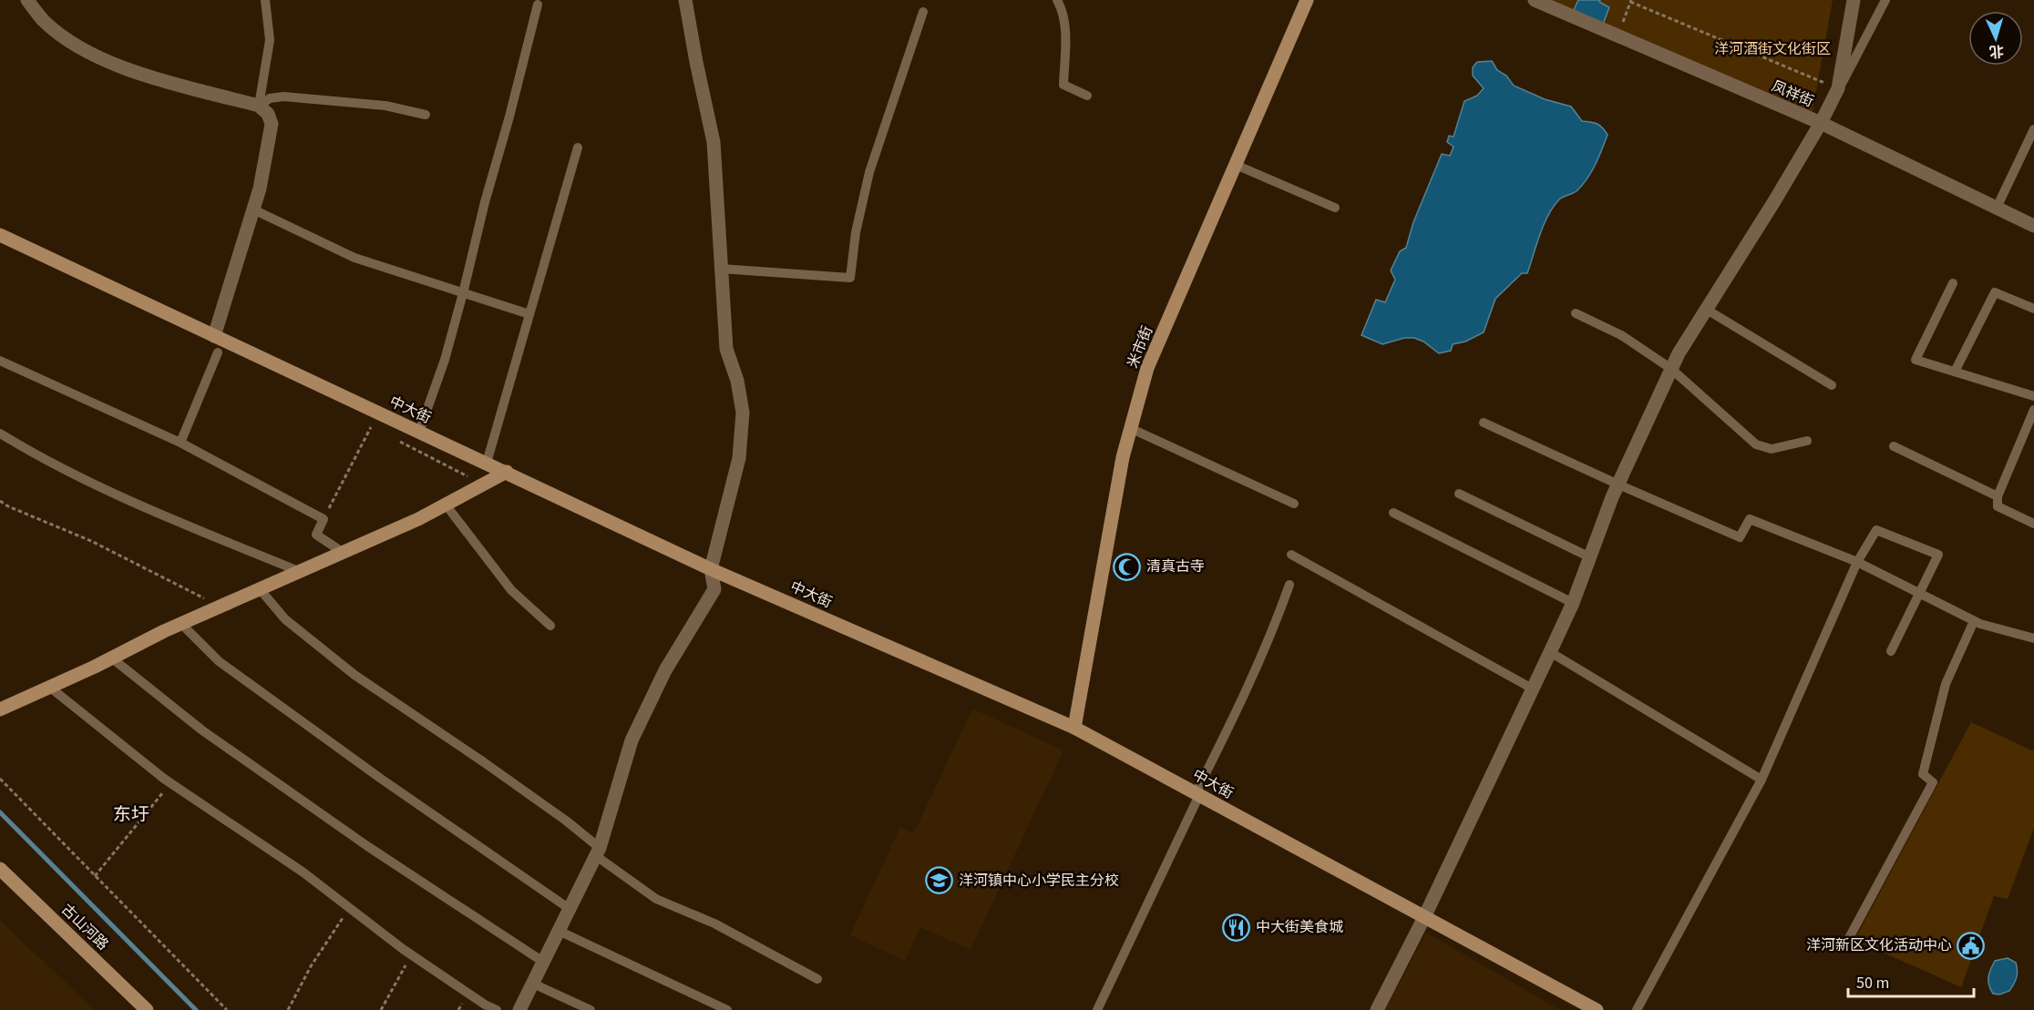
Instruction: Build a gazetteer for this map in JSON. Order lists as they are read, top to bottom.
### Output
{
  "streets": {
    "street": [
      "凤祥街",
      "米市街",
      "中大街",
      "古山河路"
    ]
  },
  "crossings": [
    ["米市街", "中大街"]
  ],
  "districts": ["东圩"],
  "parks": ["洋河酒街文化街区"],
  "places": {
    "mosque": ["清真古寺"],
    "school or university": ["洋河镇中心小学民主分校"],
    "restaurant": ["中大街美食城"],
    "public building": ["洋河新区文化活动中心"]
  },
  "scale_bar": "50 m",
  "north": "bottom"
}
